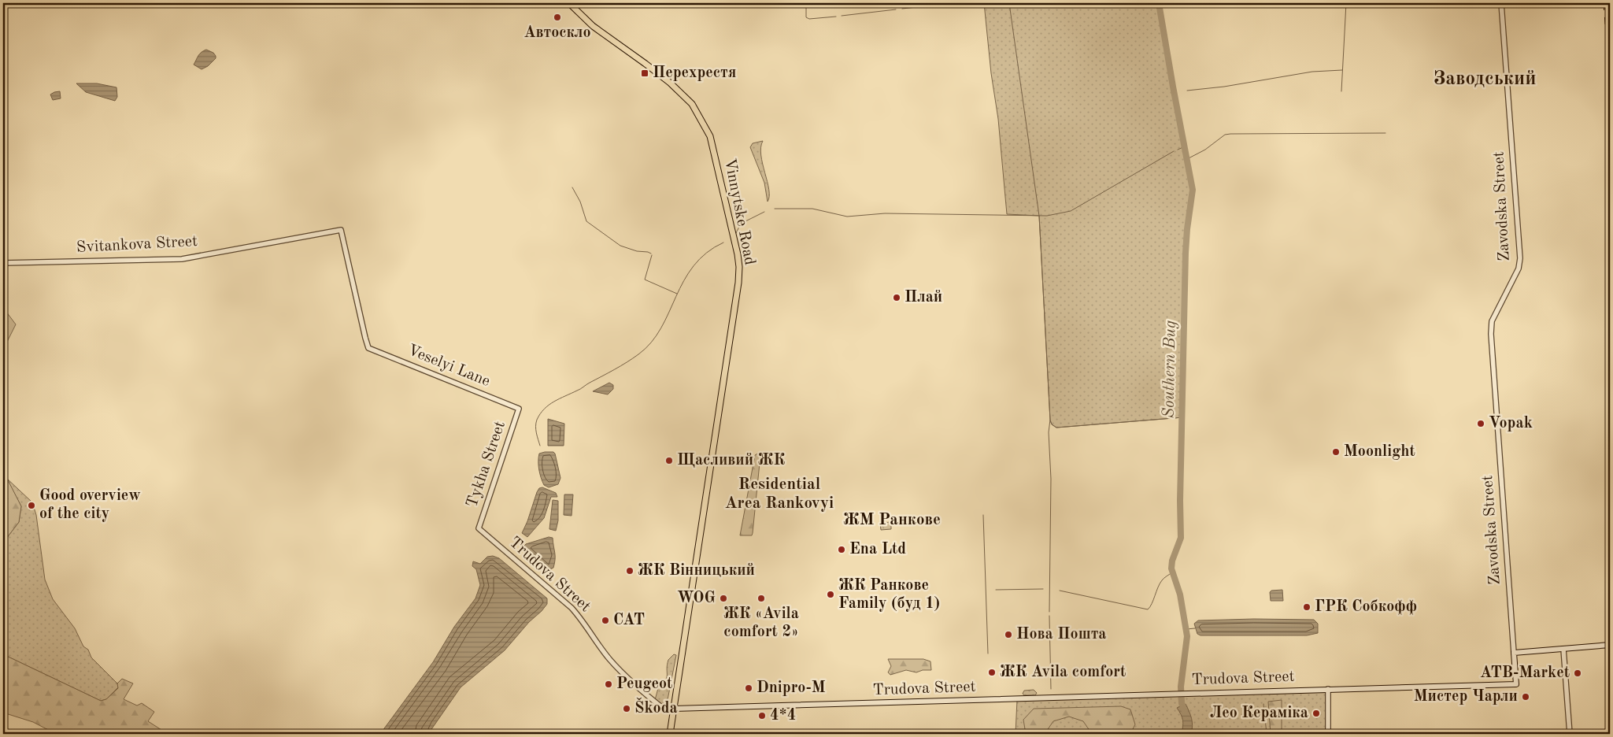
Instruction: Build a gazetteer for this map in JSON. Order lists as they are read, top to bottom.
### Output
{
  "streets": {
    "main road": ["Zavodska Street", "Vinnytske Road", "Trudova Street"],
    "street": ["Svitankova Street", "Veselyi Lane", "Tykha Street"]
  },
  "crossings": [
    ["Zavodska Street", "Trudova Street"],
    ["Vinnytske Road", "Trudova Street"],
    ["Svitankova Street", "Veselyi Lane"],
    ["Veselyi Lane", "Tykha Street"],
    ["Tykha Street", "Trudova Street"]
  ],
  "districts": ["Заводський", "Residential Area Rankovyi", "ЖМ Ранкове"],
  "water": ["Southern Bug"],
  "places": {
    "other": [
      "Автоскло",
      "Плай",
      "Vopak",
      "Moonlight",
      "Щасливий ЖК",
      "Good overview of the city",
      "Ena Ltd",
      "ЖК Вінницький",
      "ЖК Ранкове Family (буд 1)",
      "WOG",
      "ЖК «Avila comfort 2»",
      "ГРК Собкофф",
      "САТ",
      "Нова Пошта",
      "ЖК Avila comfort",
      "ATB-Market",
      "Peugeot",
      "Dnipro-M",
      "Мистер Чарли",
      "Škoda",
      "Лео Кераміка",
      "4*4"
    ],
    "transit": ["Перехрестя"]
  }
}
